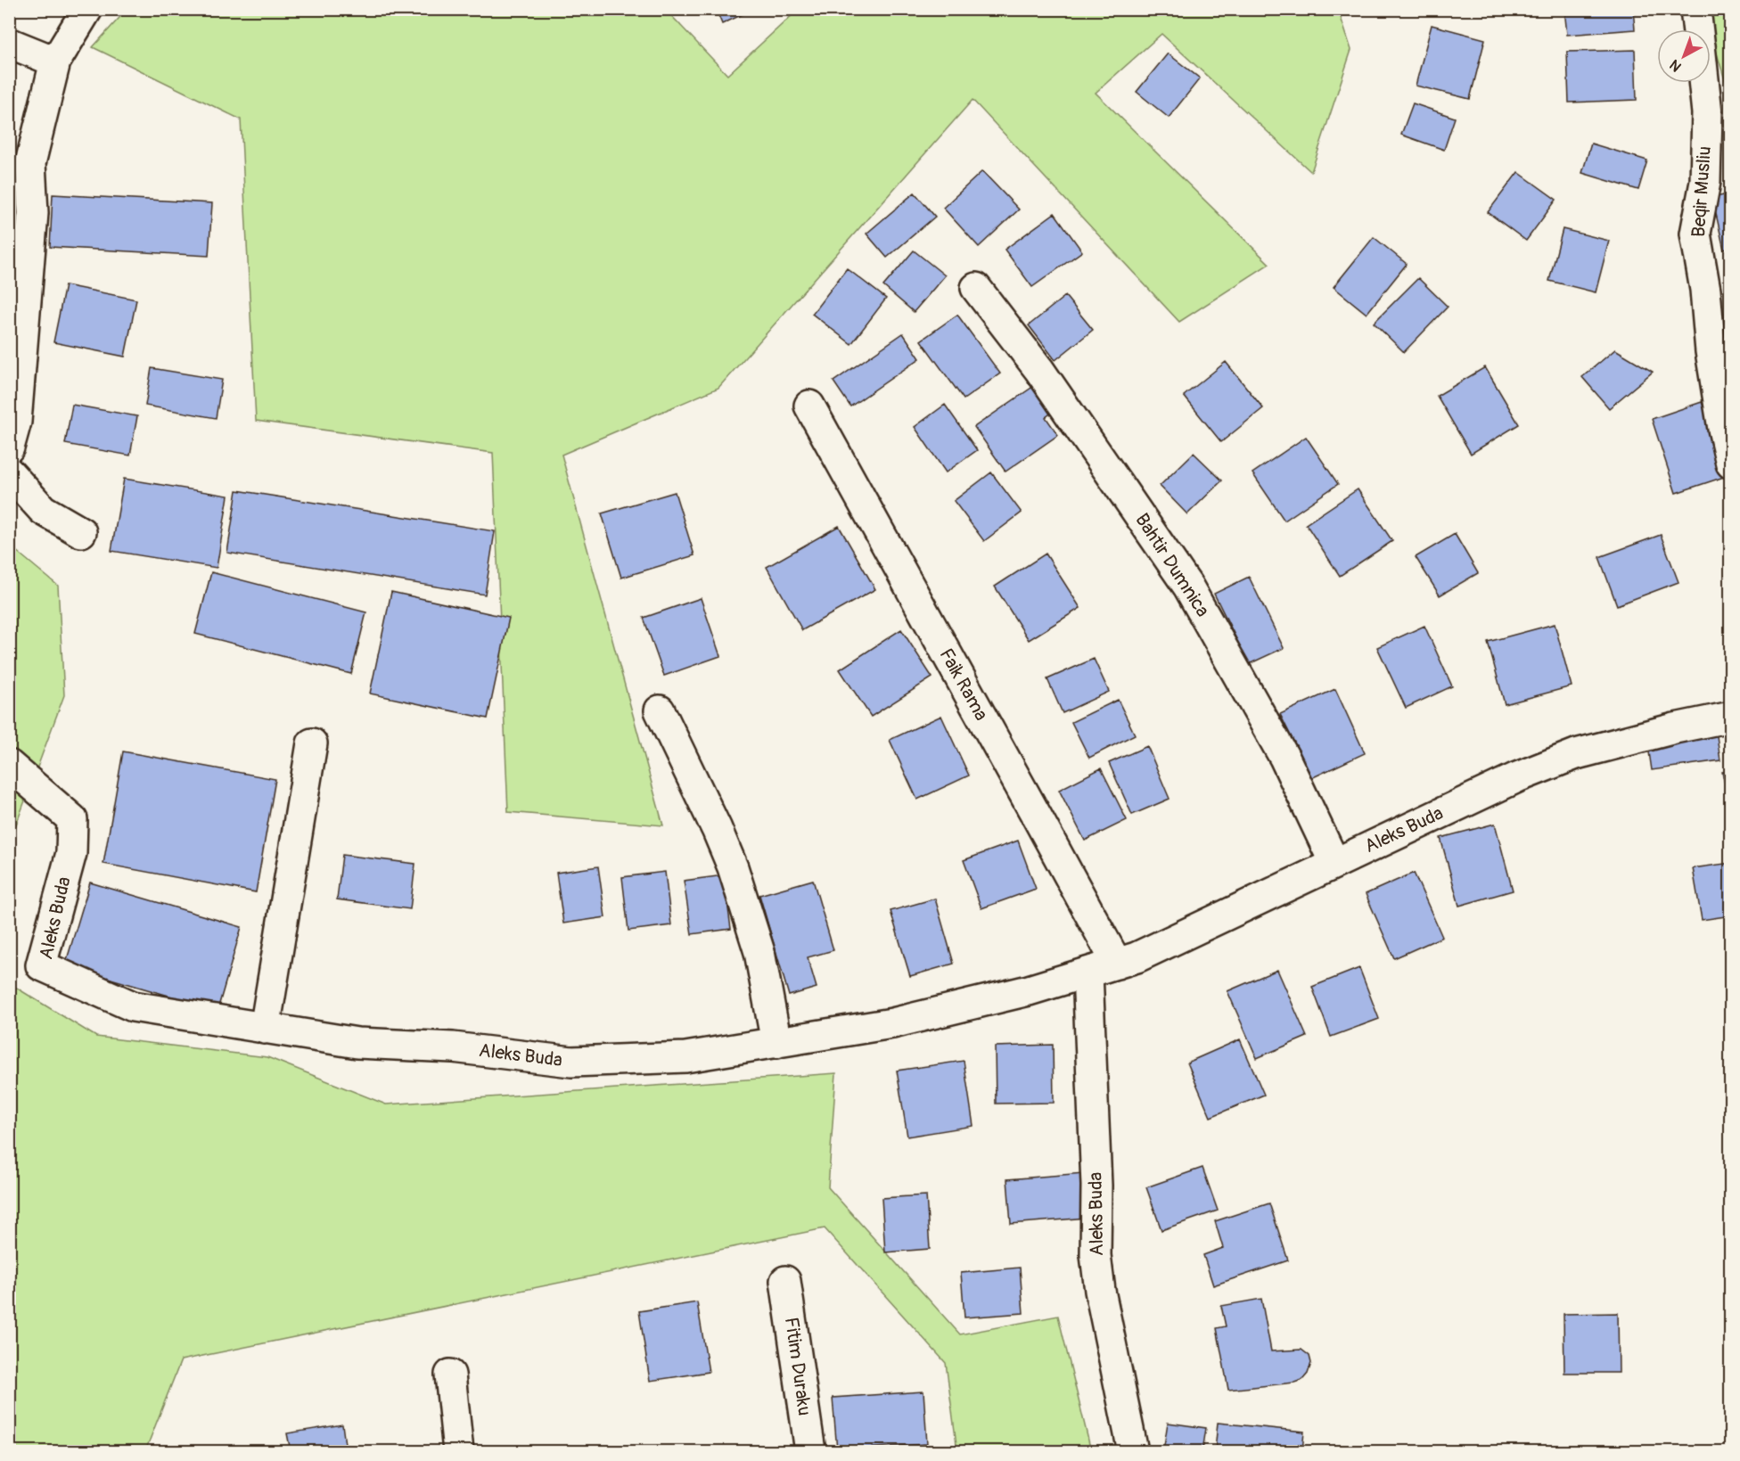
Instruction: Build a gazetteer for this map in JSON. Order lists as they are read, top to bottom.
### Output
{
  "streets": {
    "street": [
      "Beqir Musliu",
      "Bahtir Dumnica",
      "Faik Rama",
      "Aleks Buda",
      "Fitim Duraku"
    ]
  },
  "crossings": [
    ["Bahtir Dumnica", "Aleks Buda"],
    ["Faik Rama", "Aleks Buda"]
  ],
  "north": "bottom left"
}
